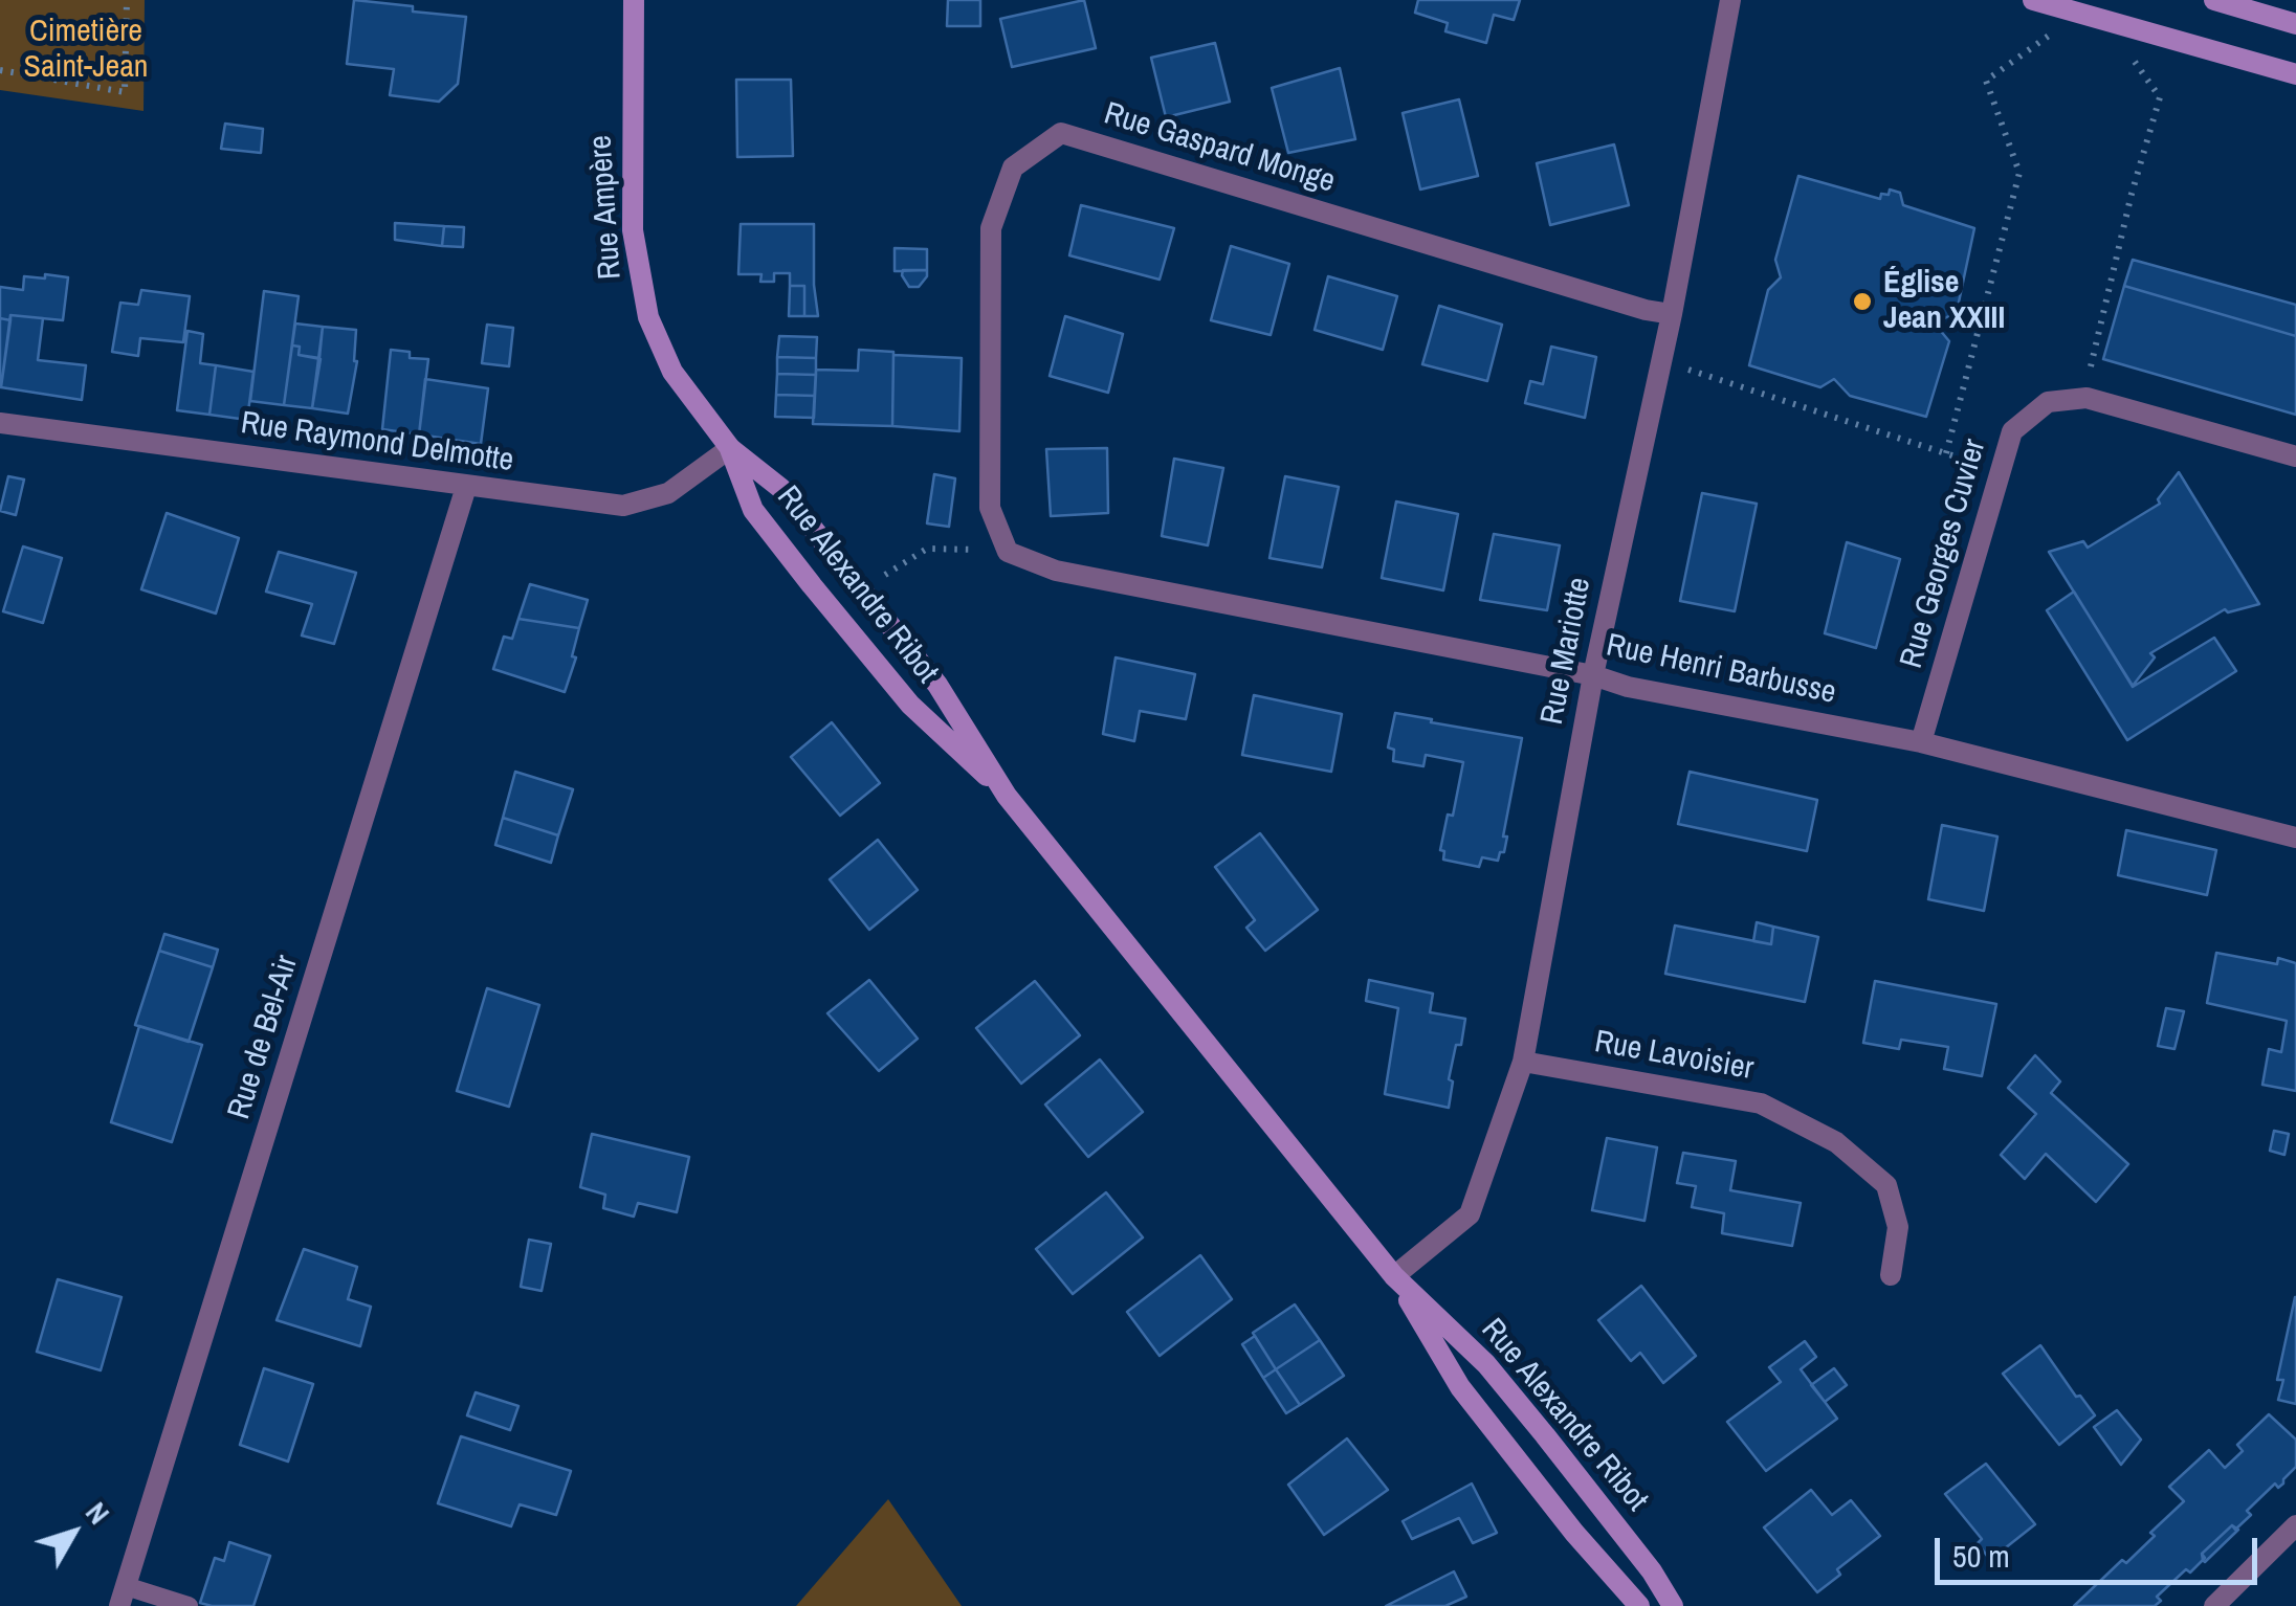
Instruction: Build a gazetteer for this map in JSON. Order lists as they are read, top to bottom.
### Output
{
  "streets": {
    "main road": ["Rue Ampère", "Rue Alexandre Ribot"],
    "street": [
      "Rue Gaspard Monge",
      "Rue Raymond Delmotte",
      "Rue Georges Cuvier",
      "Rue Mariotte",
      "Rue Henri Barbusse",
      "Rue de Bel-Air",
      "Rue Lavoisier"
    ]
  },
  "crossings": [
    ["Rue Gaspard Monge", "Rue Mariotte"],
    ["Rue Gaspard Monge", "Rue Henri Barbusse"],
    ["Rue Ampère", "Rue Raymond Delmotte"],
    ["Rue Ampère", "Rue Alexandre Ribot"],
    ["Rue Raymond Delmotte", "Rue Alexandre Ribot"],
    ["Rue Raymond Delmotte", "Rue de Bel-Air"],
    ["Rue Georges Cuvier", "Rue Henri Barbusse"],
    ["Rue Alexandre Ribot", "Rue Mariotte"],
    ["Rue Mariotte", "Rue Henri Barbusse"],
    ["Rue Mariotte", "Rue Lavoisier"]
  ],
  "parks": ["Cimetière Saint-Jean"],
  "places": ["Église Jean XXIII"],
  "scale_bar": "50 m",
  "north": "top right"
}
